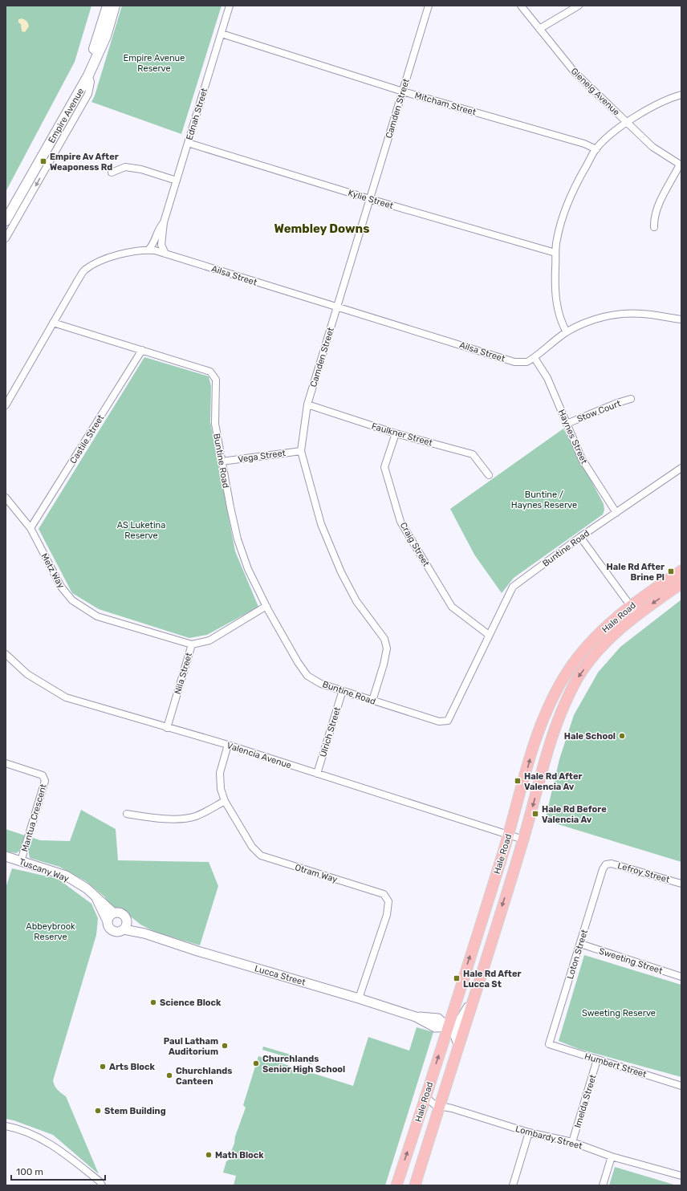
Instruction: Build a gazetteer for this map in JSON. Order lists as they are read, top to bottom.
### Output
{
  "streets": {
    "main road": ["Empire Avenue", "Hale Road"],
    "street": [
      "Glenelg Avenue",
      "Mitcham Street",
      "Camden Street",
      "Ednah Street",
      "Kylie Street",
      "Ailsa Street",
      "Stow Court",
      "Faulkner Street",
      "Haynes Street",
      "Castile Street",
      "Vega Street",
      "Buntine Road",
      "Craig Street",
      "Metz Way",
      "Nila Street",
      "Ulrich Street",
      "Valencia Avenue",
      "Mantua Crescent",
      "Tuscany Way",
      "Lefroy Street",
      "Otram Way",
      "Loton Street",
      "Sweeting Street",
      "Lucca Street",
      "Humbert Street",
      "Imelda Street",
      "Lombardy Street"
    ]
  },
  "crossings": [
    ["Mitcham Street", "Camden Street"],
    ["Mitcham Street", "Ednah Street"],
    ["Camden Street", "Kylie Street"],
    ["Camden Street", "Ailsa Street"],
    ["Camden Street", "Faulkner Street"],
    ["Camden Street", "Vega Street"],
    ["Camden Street", "Buntine Road"],
    ["Ednah Street", "Kylie Street"],
    ["Ednah Street", "Ailsa Street"],
    ["Ailsa Street", "Haynes Street"],
    ["Ailsa Street", "Buntine Road"],
    ["Stow Court", "Haynes Street"],
    ["Faulkner Street", "Craig Street"],
    ["Haynes Street", "Buntine Road"],
    ["Castile Street", "Buntine Road"],
    ["Castile Street", "Metz Way"],
    ["Vega Street", "Buntine Road"],
    ["Buntine Road", "Craig Street"],
    ["Buntine Road", "Nila Street"],
    ["Buntine Road", "Ulrich Street"],
    ["Metz Way", "Nila Street"],
    ["Hale Road", "Valencia Avenue"],
    ["Hale Road", "Lucca Street"],
    ["Hale Road", "Lombardy Street"],
    ["Nila Street", "Valencia Avenue"],
    ["Ulrich Street", "Valencia Avenue"],
    ["Valencia Avenue", "Otram Way"],
    ["Mantua Crescent", "Tuscany Way"],
    ["Tuscany Way", "Lucca Street"],
    ["Lefroy Street", "Loton Street"],
    ["Otram Way", "Lucca Street"],
    ["Loton Street", "Sweeting Street"],
    ["Loton Street", "Humbert Street"],
    ["Humbert Street", "Imelda Street"],
    ["Imelda Street", "Lombardy Street"]
  ],
  "districts": ["Wembley Downs"],
  "parks": [
    "Empire Avenue Reserve",
    "Buntine / Haynes Reserve",
    "AS Luketina Reserve",
    "Abbeybrook Reserve",
    "Sweeting Reserve"
  ],
  "places": {
    "transit": [
      "Empire Av After Weaponess Rd",
      "Hale Rd After Brine Pl",
      "Hale Rd After Valencia Av",
      "Hale Rd Before Valencia Av",
      "Hale Rd After Lucca St"
    ],
    "other": [
      "Hale School",
      "Science Block",
      "Paul Latham Auditorium",
      "Churchlands Senior High School",
      "Arts Block",
      "Churchlands Canteen",
      "Stem Building",
      "Math Block"
    ]
  },
  "scale_bar": "100 m"
}
